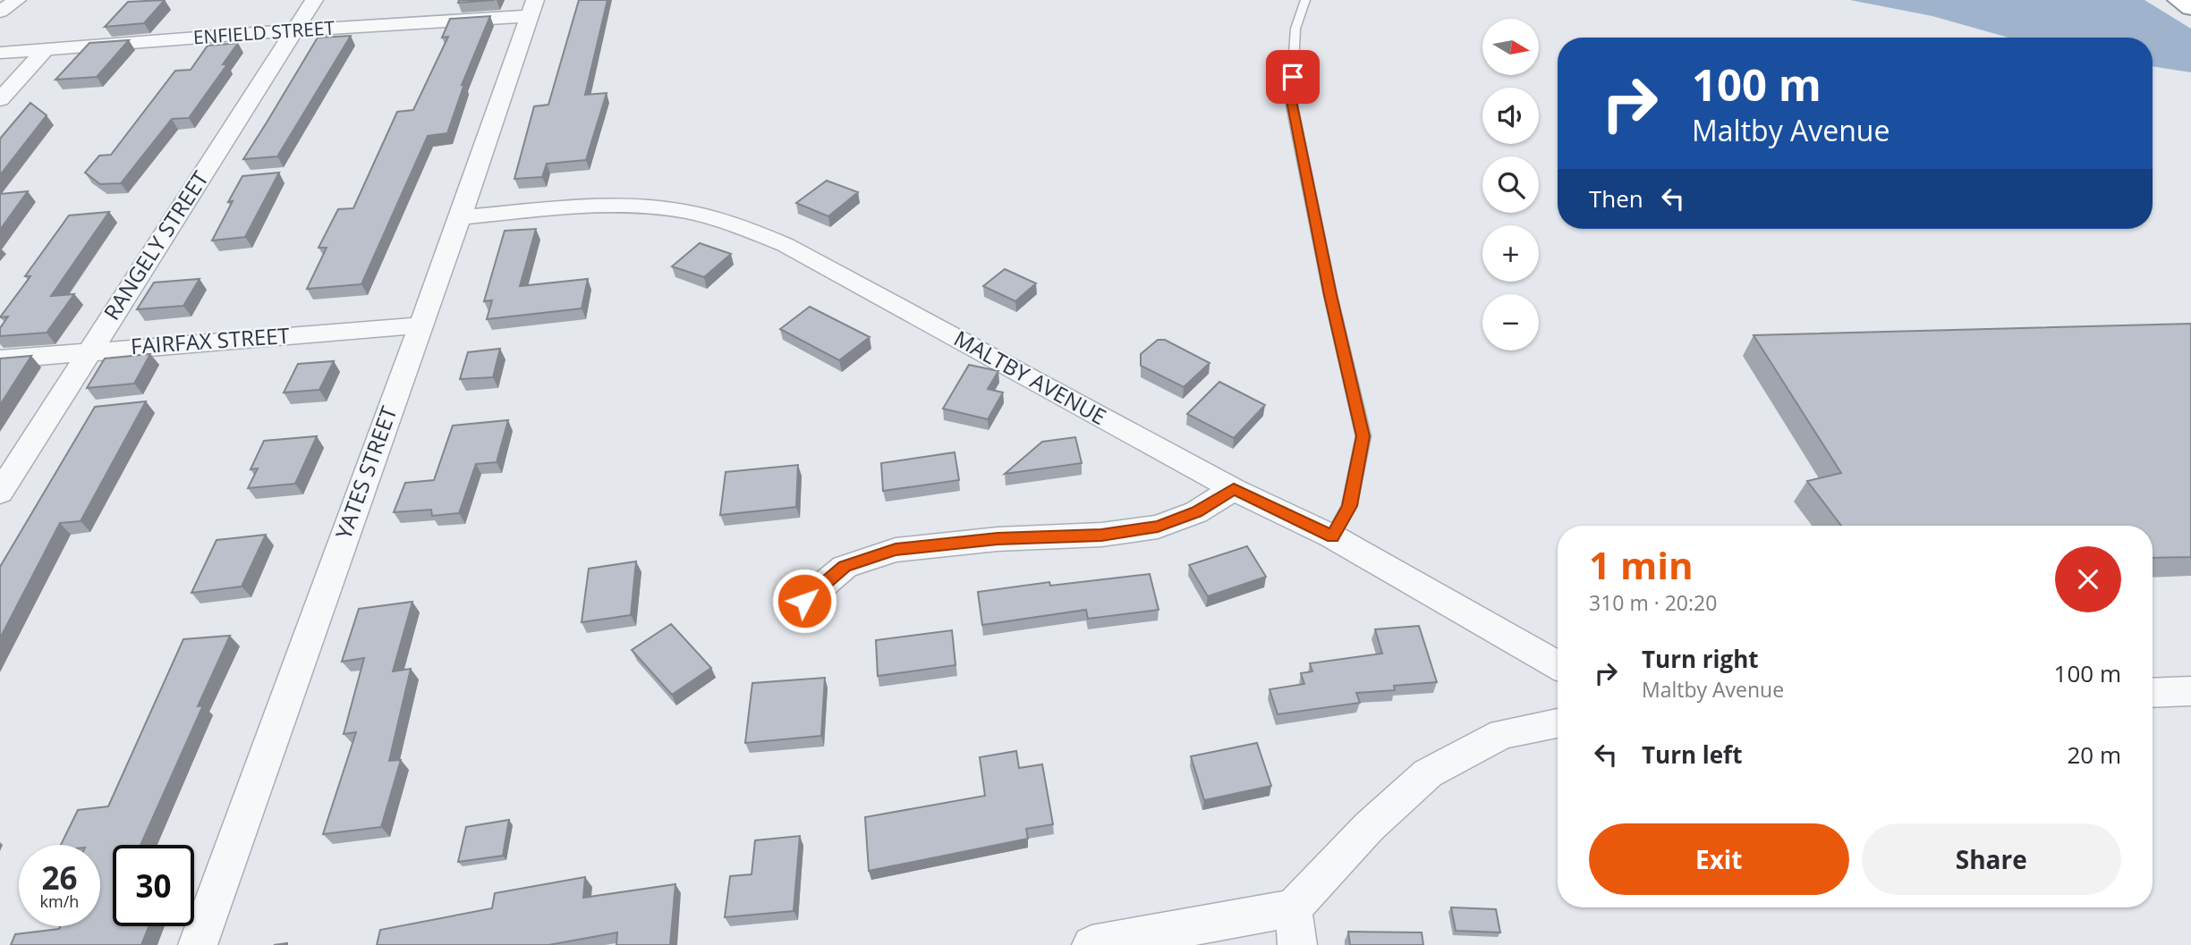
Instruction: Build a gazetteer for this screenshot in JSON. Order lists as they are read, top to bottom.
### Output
{
  "streets": {
    "street": [
      "ENFIELD STREET",
      "RANGELY STREET",
      "FAIRFAX STREET",
      "MALTBY AVENUE",
      "YATES STREET"
    ]
  },
  "crossings": [
    ["ENFIELD STREET", "RANGELY STREET"],
    ["ENFIELD STREET", "YATES STREET"],
    ["RANGELY STREET", "FAIRFAX STREET"],
    ["FAIRFAX STREET", "YATES STREET"],
    ["MALTBY AVENUE", "YATES STREET"]
  ],
  "north": "right",
  "page": {
    "map_buttons": ["+", "−"],
    "turn": ["100 m", "Maltby Avenue"],
    "then": "Then",
    "heading": ["1 min", "310 m · 20:20"],
    "list": [
      {
        "name": "Turn right",
        "note": "Maltby Avenue",
        "value": "100 m"
      },
      {
        "name": "Turn left",
        "value": "20 m"
      }
    ],
    "buttons": ["Exit", "Share"],
    "speed": "26 km/h",
    "limit": "30"
  }
}
